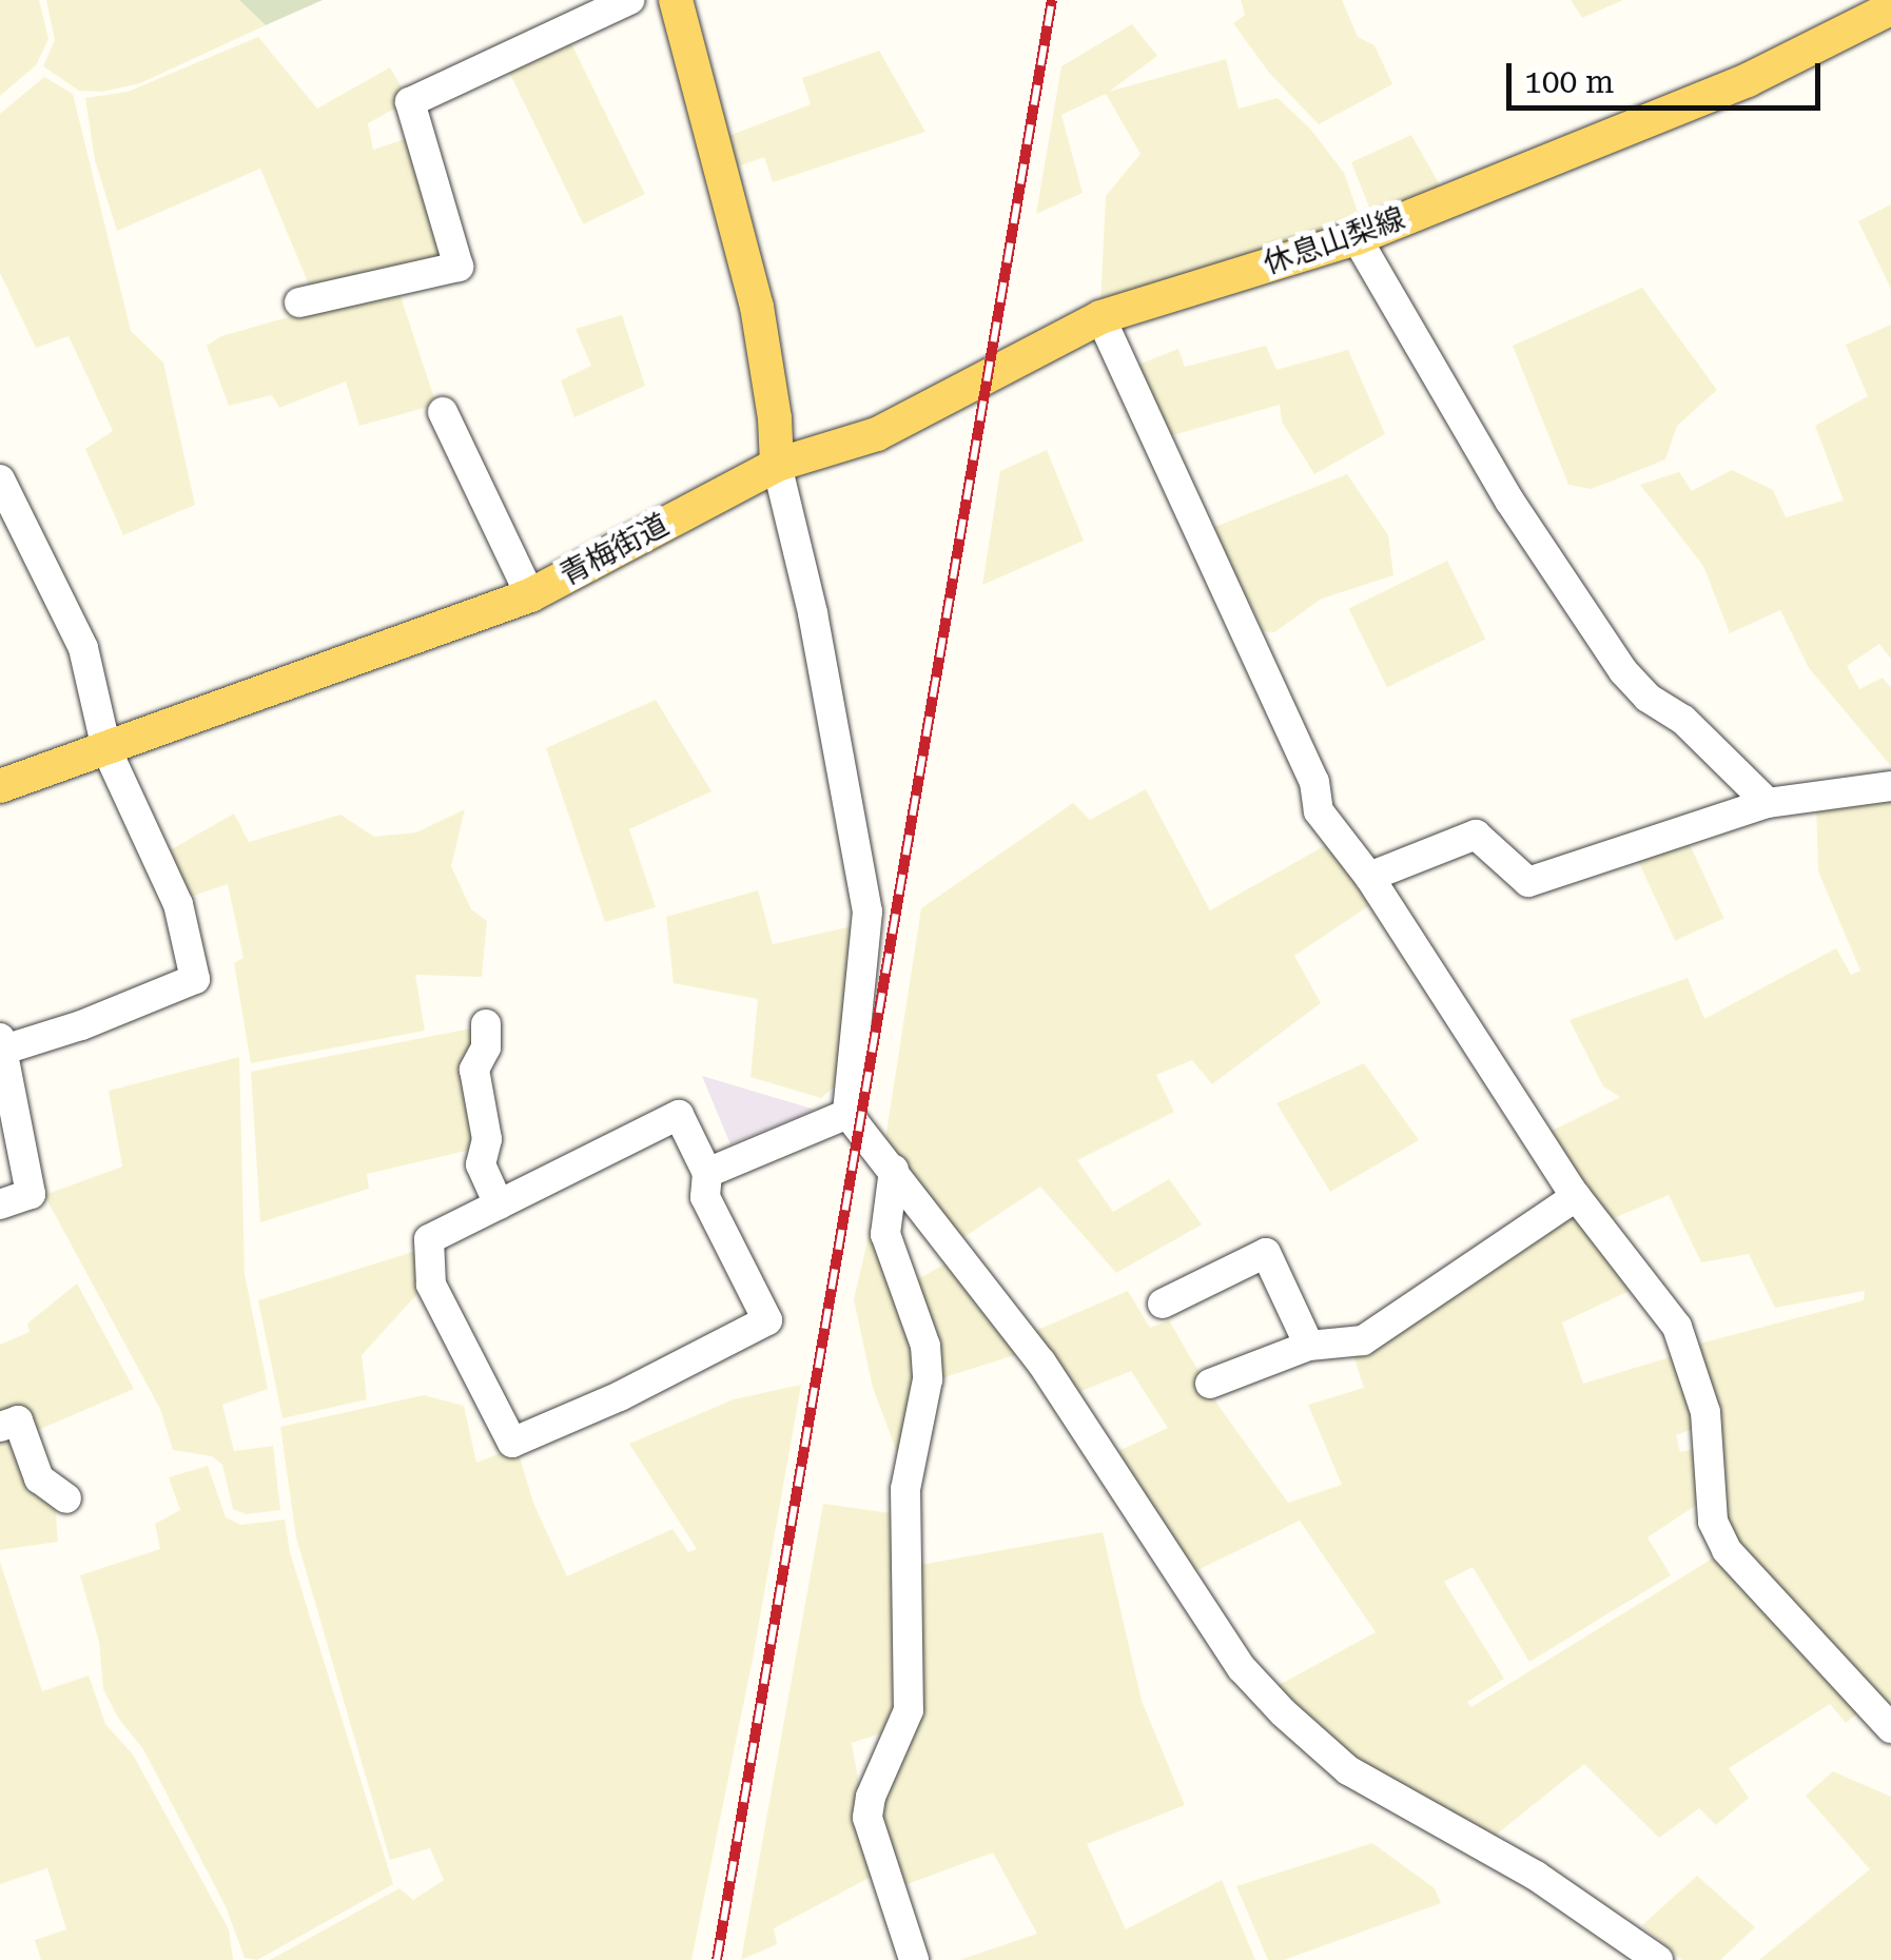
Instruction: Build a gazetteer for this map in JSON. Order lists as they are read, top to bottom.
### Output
{
  "streets": {
    "main road": ["休息山梨線", "青梅街道"]
  },
  "crossings": [
    ["休息山梨線", "青梅街道"]
  ],
  "scale_bar": "100 m"
}
